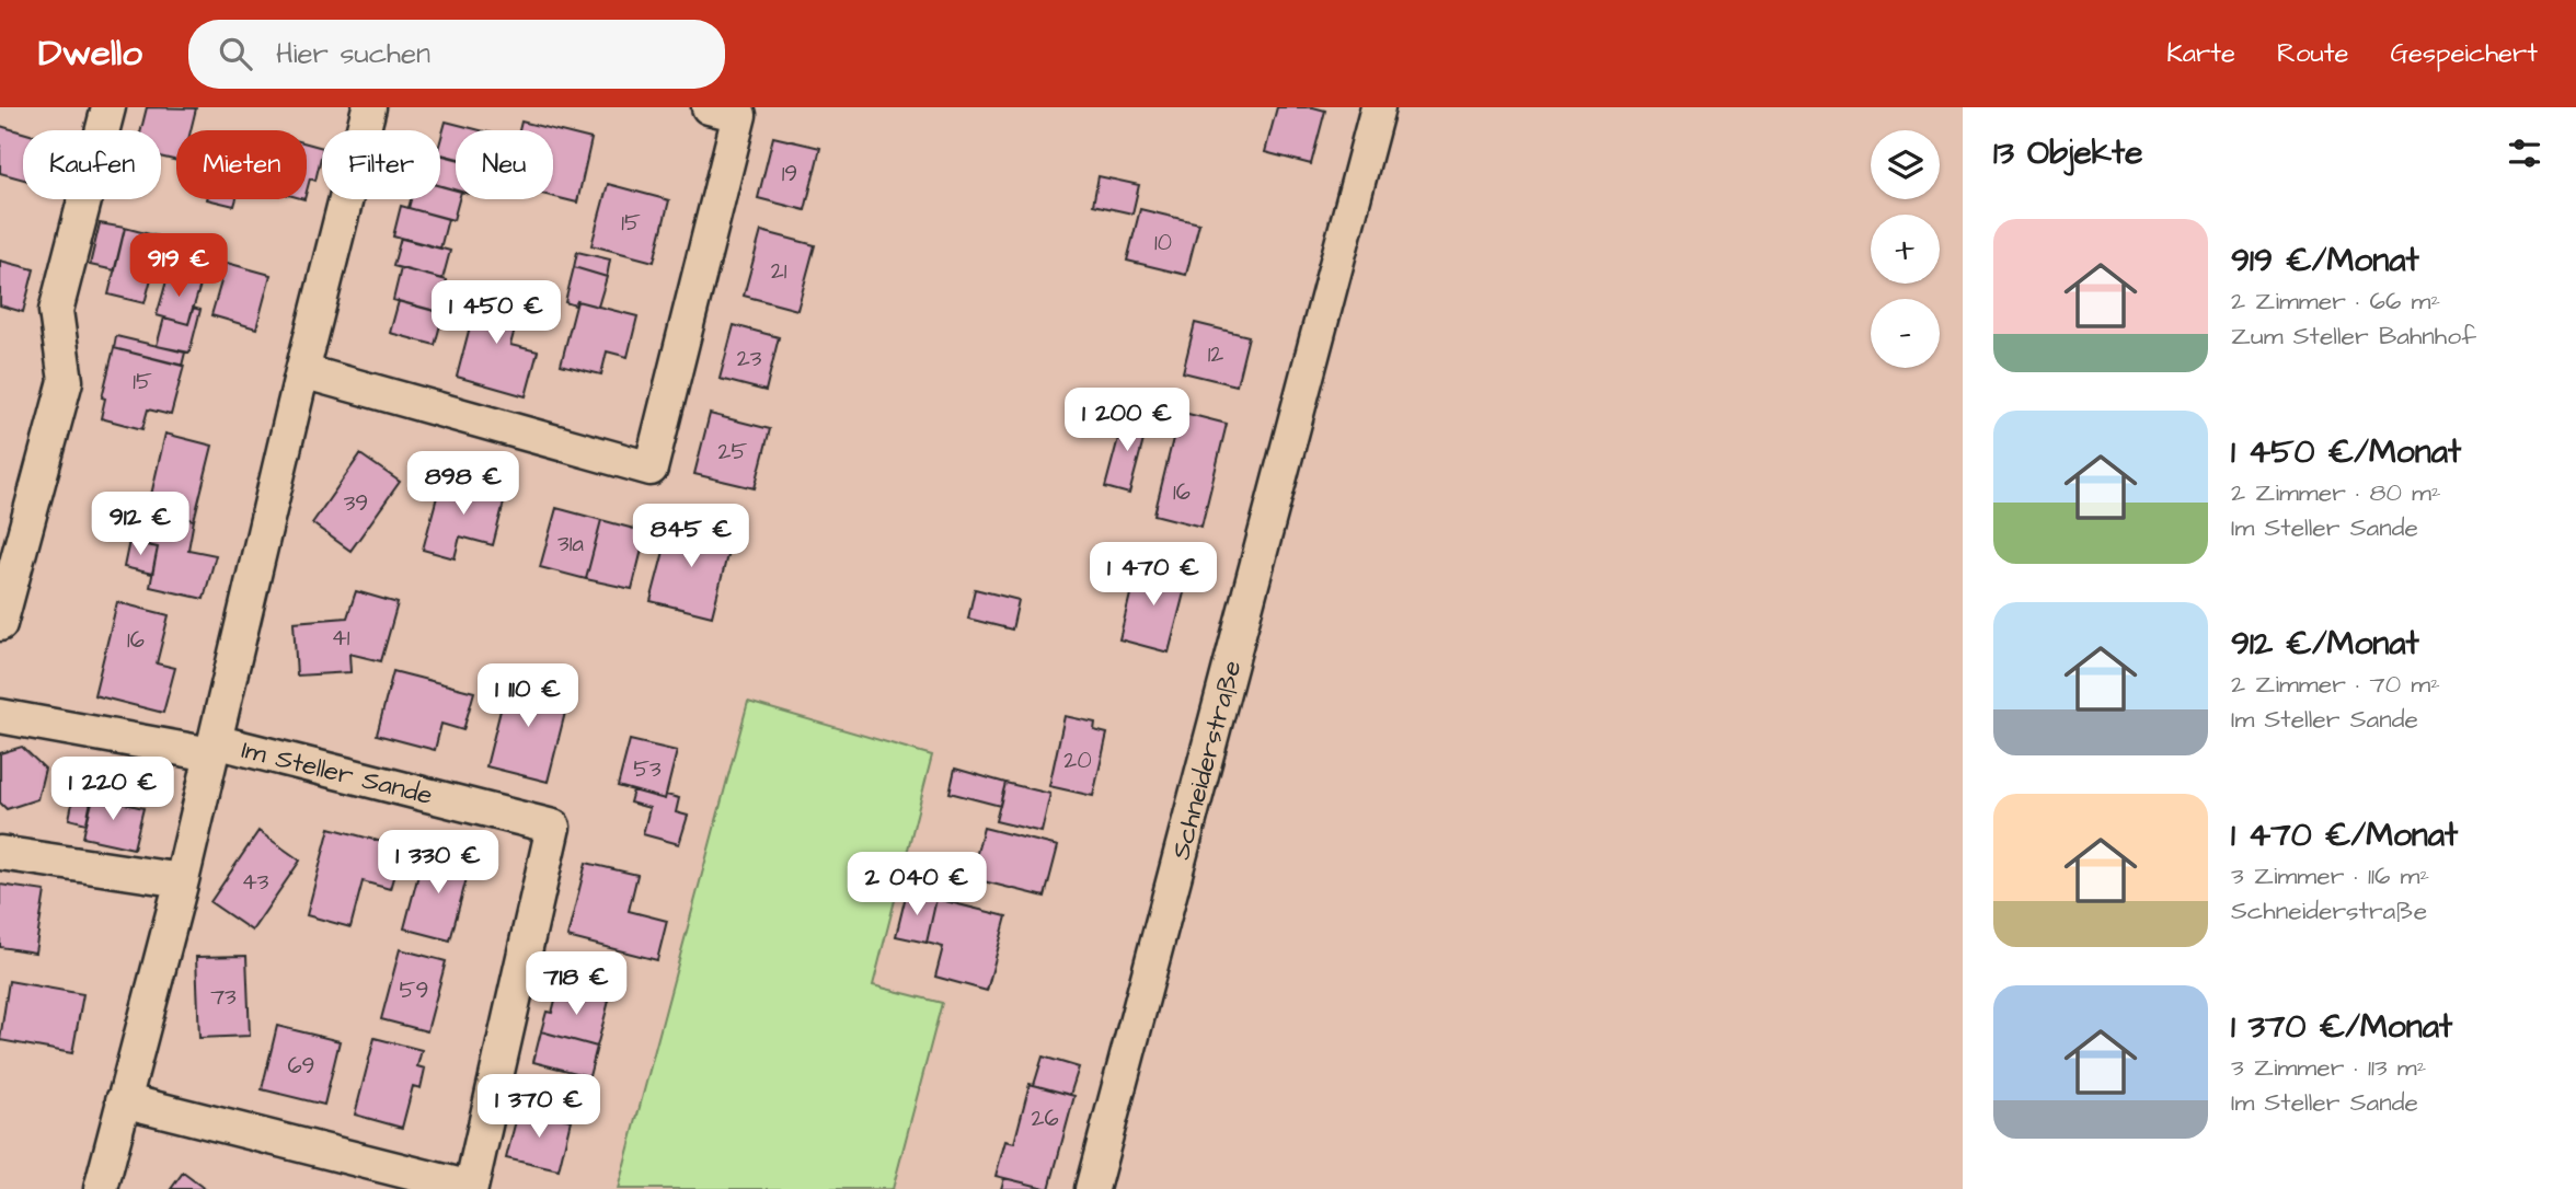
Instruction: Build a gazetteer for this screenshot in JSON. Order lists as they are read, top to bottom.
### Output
{
  "streets": {
    "street": ["Schneiderstraße", "Im Steller Sande"]
  },
  "house_numbers": [
    "19",
    "15",
    "10",
    "21",
    "12",
    "23",
    "15",
    "25",
    "16",
    "39",
    "31a",
    "41",
    "16",
    "20",
    "53",
    "43",
    "59",
    "73",
    "69",
    "26"
  ],
  "page": {
    "header": "Dwello",
    "search": "Hier suchen",
    "nav": ["Karte", "Route", "Gespeichert"],
    "heading": "13 Objekte",
    "map_buttons": ["+", "−"],
    "chip": [
      "Kaufen",
      "Mieten",
      "Filter",
      "Neu"
    ],
    "list": [
      {
        "name": "919 €/Monat",
        "note": "2 Zimmer · 66 m² · Zum Steller Bahnhof"
      },
      {
        "name": "1 450 €/Monat",
        "note": "2 Zimmer · 80 m² · Im Steller Sande"
      },
      {
        "name": "912 €/Monat",
        "note": "2 Zimmer · 70 m² · Im Steller Sande"
      },
      {
        "name": "1 470 €/Monat",
        "note": "3 Zimmer · 116 m² · Schneiderstraße"
      },
      {
        "name": "1 370 €/Monat",
        "note": "3 Zimmer · 113 m² · Im Steller Sande"
      }
    ],
    "price": [
      "919 €",
      "1 450 €",
      "1 200 €",
      "898 €",
      "912 €",
      "845 €",
      "1 470 €",
      "1 110 €",
      "1 220 €",
      "1 330 €",
      "2 040 €",
      "718 €",
      "1 370 €"
    ]
  }
}
